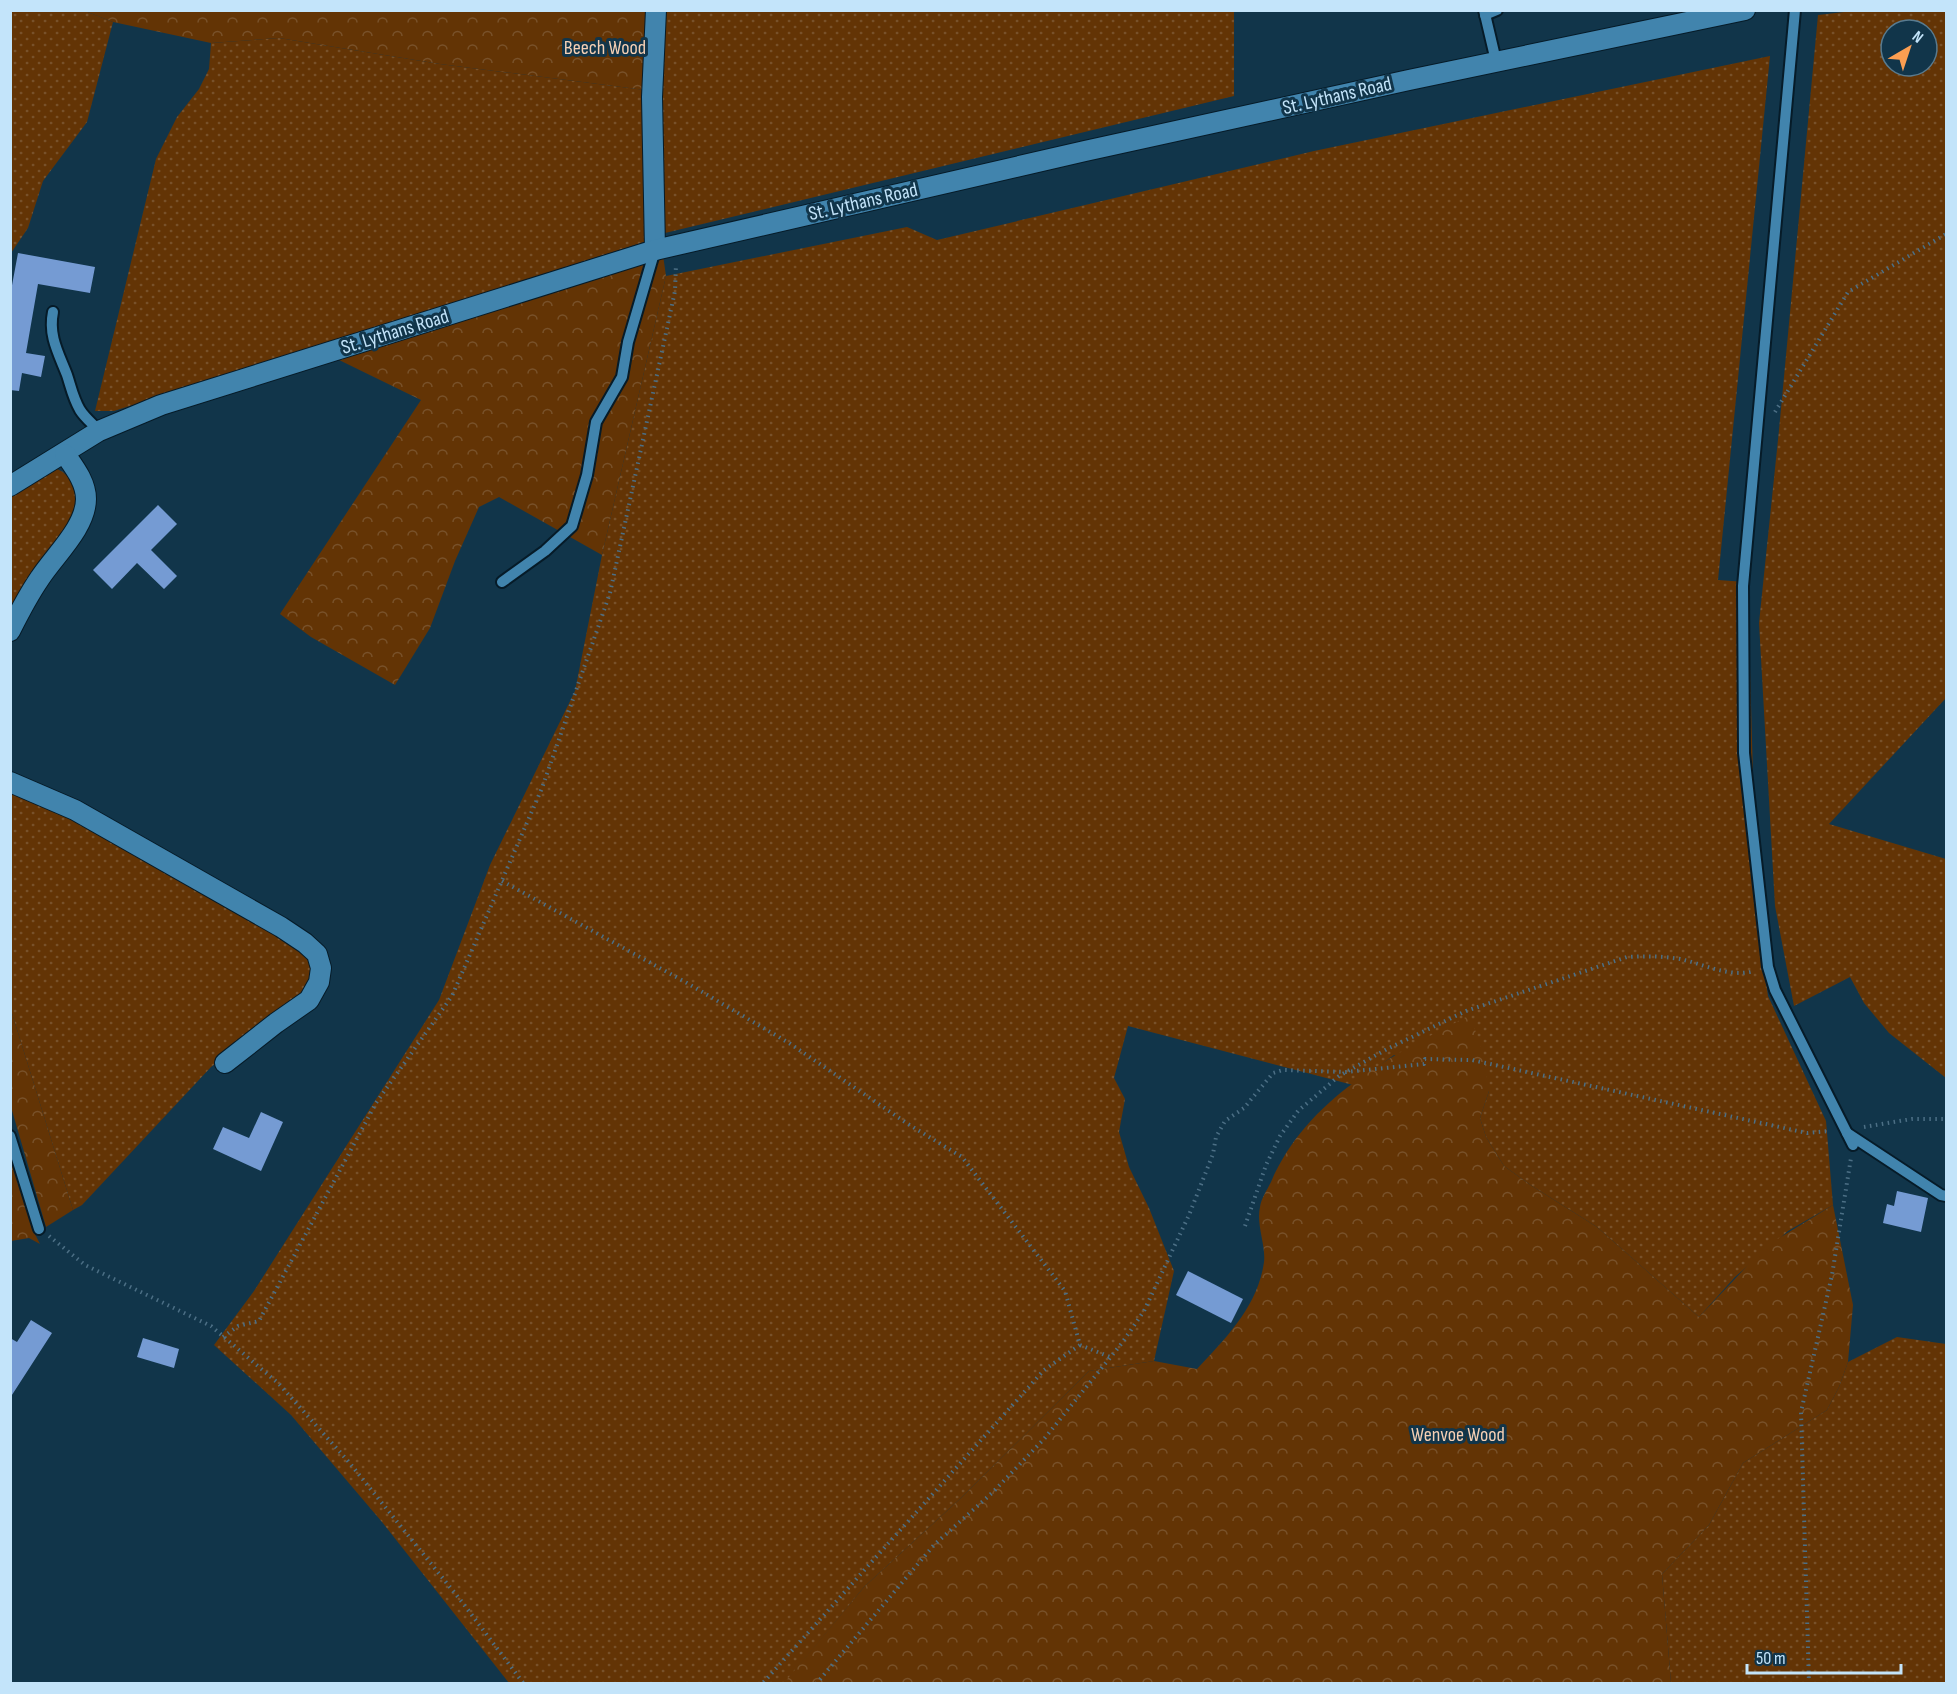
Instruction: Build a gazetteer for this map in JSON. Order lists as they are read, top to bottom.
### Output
{
  "streets": {
    "street": ["St. Lythans Road"]
  },
  "parks": ["Beech Wood", "Wenvoe Wood"],
  "scale_bar": "50 m",
  "north": "top right"
}
